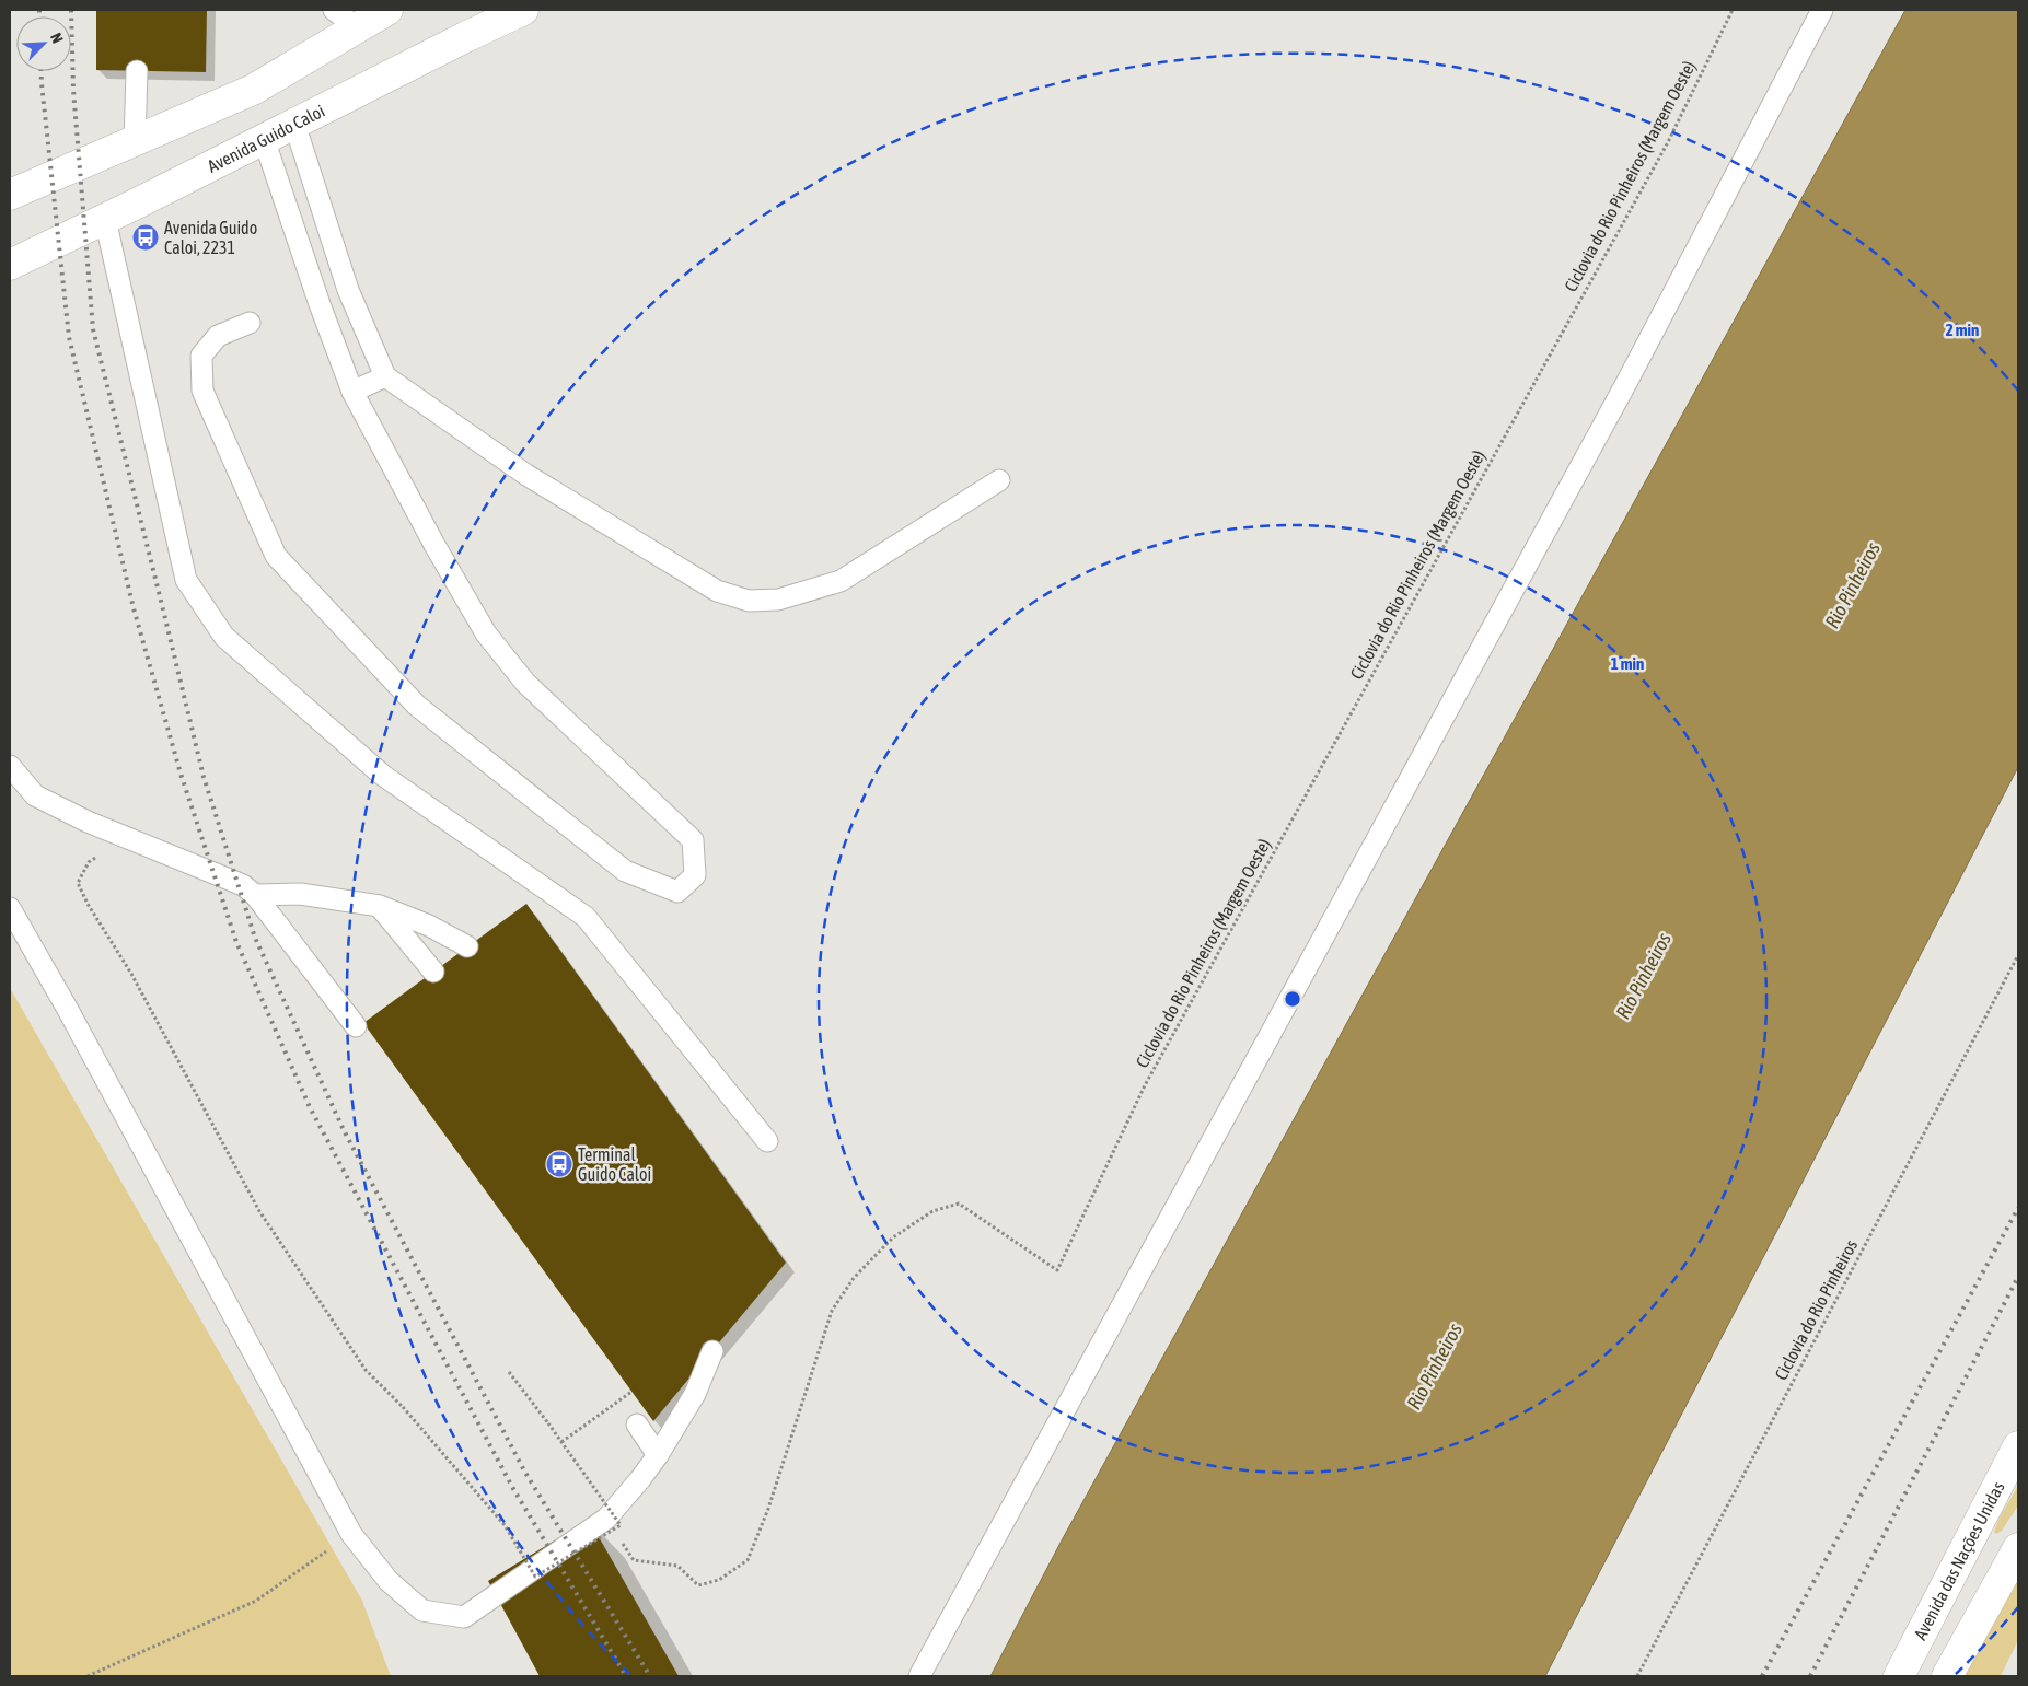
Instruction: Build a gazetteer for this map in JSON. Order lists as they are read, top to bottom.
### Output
{
  "streets": {
    "main road": ["Avenida Guido Caloi", "Avenida das Nações Unidas"],
    "path": ["Ciclovia do Rio Pinheiros (Margem Oeste)", "Ciclovia do Rio Pinheiros"]
  },
  "water": ["Rio Pinheiros"],
  "places": {
    "bus stop": ["Avenida Guido Caloi, 2231", "Terminal Guido Caloi"]
  },
  "north": "top right",
  "rings": ["2 min", "1 min"]
}
